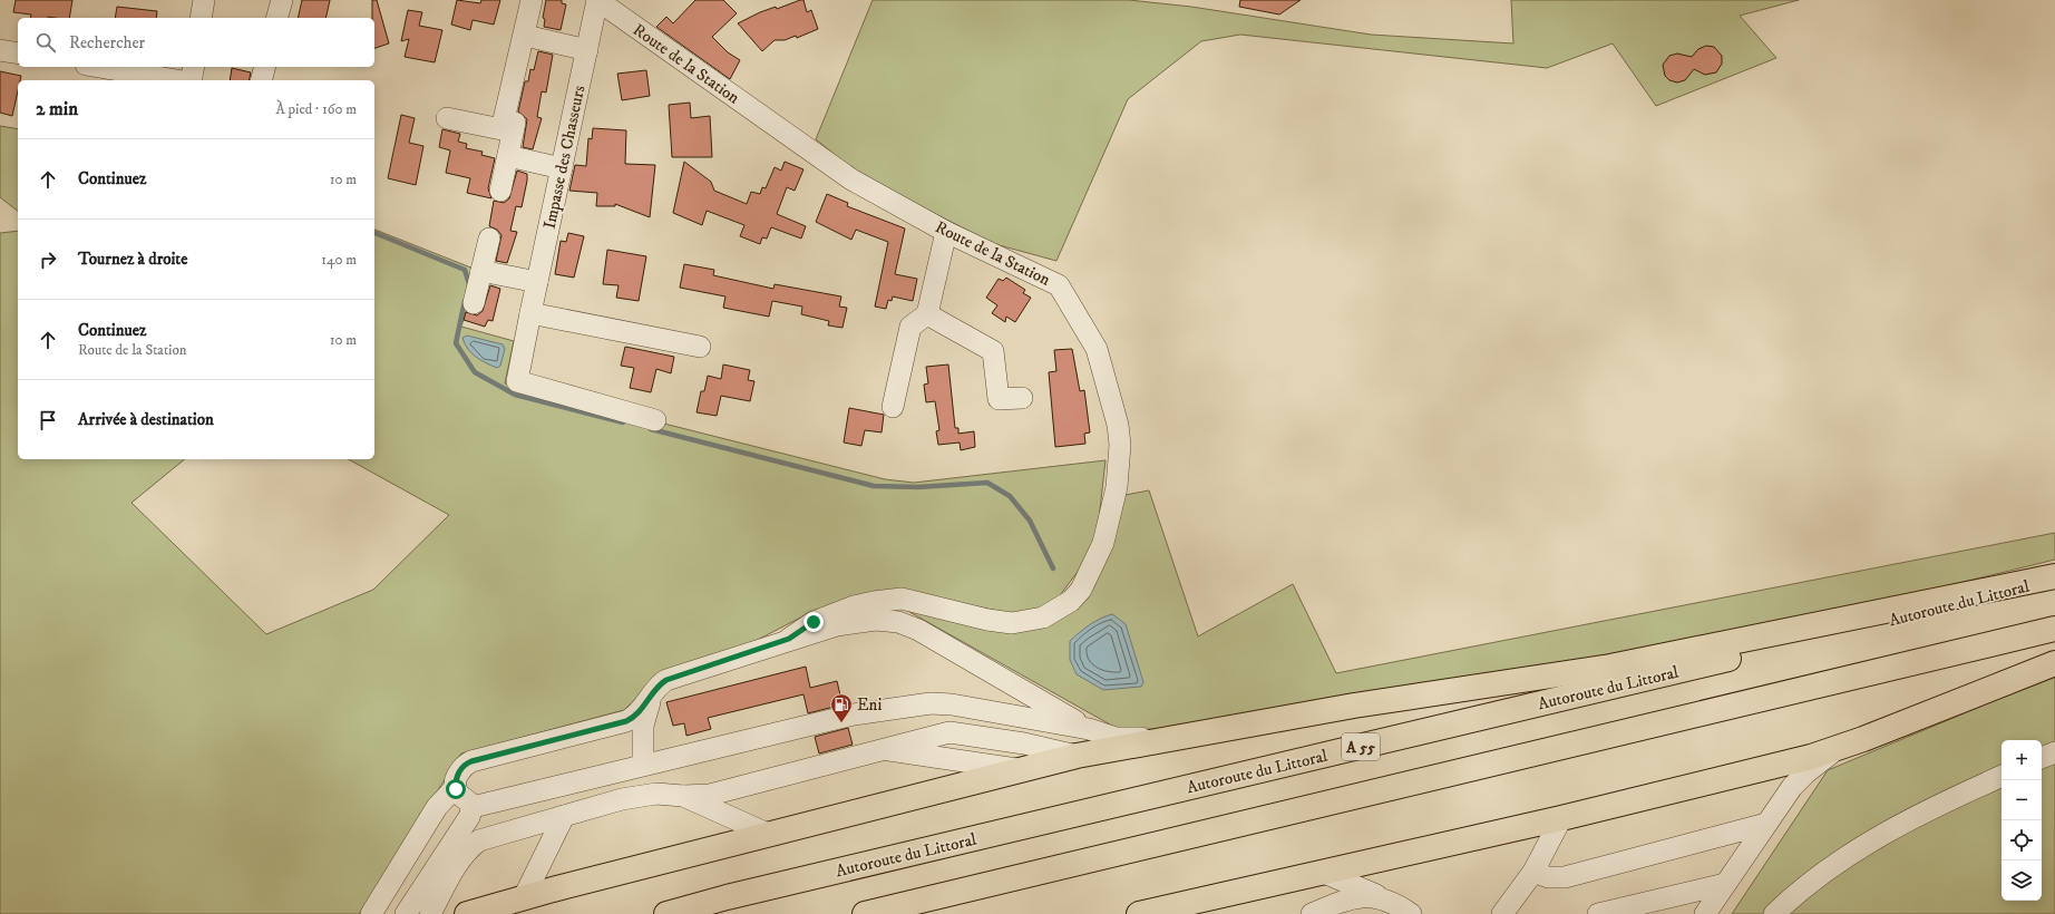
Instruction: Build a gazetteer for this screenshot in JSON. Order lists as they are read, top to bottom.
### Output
{
  "streets": {
    "highway": ["Autoroute du Littoral", "A 55"],
    "street": ["Route de la Station", "Impasse des Chasseurs"]
  },
  "crossings": [
    ["Route de la Station", "Impasse des Chasseurs"]
  ],
  "places": {
    "fuel station": ["Eni"]
  },
  "page": {
    "search": "Rechercher",
    "heading": ["2 min", "À pied · 160 m"],
    "list": [
      ["Continuez", "10 m"],
      ["Tournez à droite", "140 m"],
      ["Continuez", "Route de la Station", "10 m"],
      "Arrivée à destination"
    ],
    "map_buttons": ["+", "−"]
  }
}
